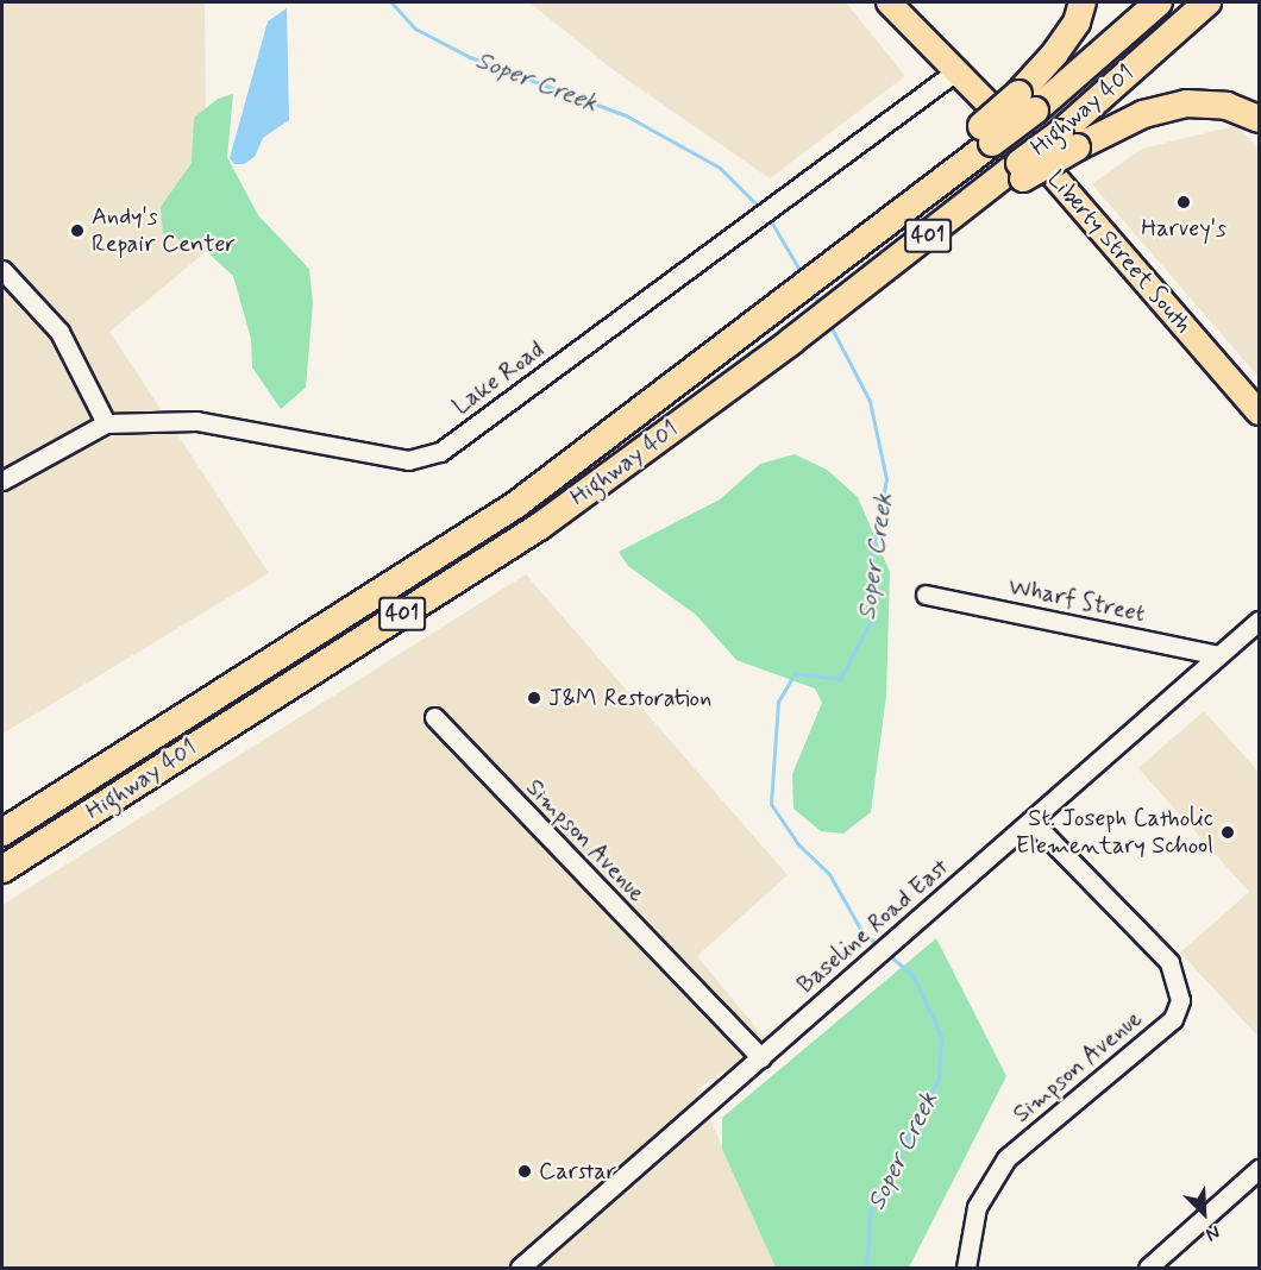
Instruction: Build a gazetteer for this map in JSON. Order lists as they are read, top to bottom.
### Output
{
  "streets": {
    "highway": ["Highway 401", "401"],
    "main road": ["Liberty Street South"],
    "street": [
      "Lake Road",
      "Wharf Street",
      "Simpson Avenue",
      "Baseline Road East"
    ]
  },
  "crossings": [
    ["Liberty Street South", "Lake Road"],
    ["Wharf Street", "Baseline Road East"],
    ["Simpson Avenue", "Baseline Road East"]
  ],
  "water": ["Soper Creek"],
  "places": [
    "Harvey's",
    "Andy's Repair Center",
    "J&M Restoration",
    "St. Joseph Catholic Elementary School",
    "Carstar"
  ],
  "north": "bottom right"
}
